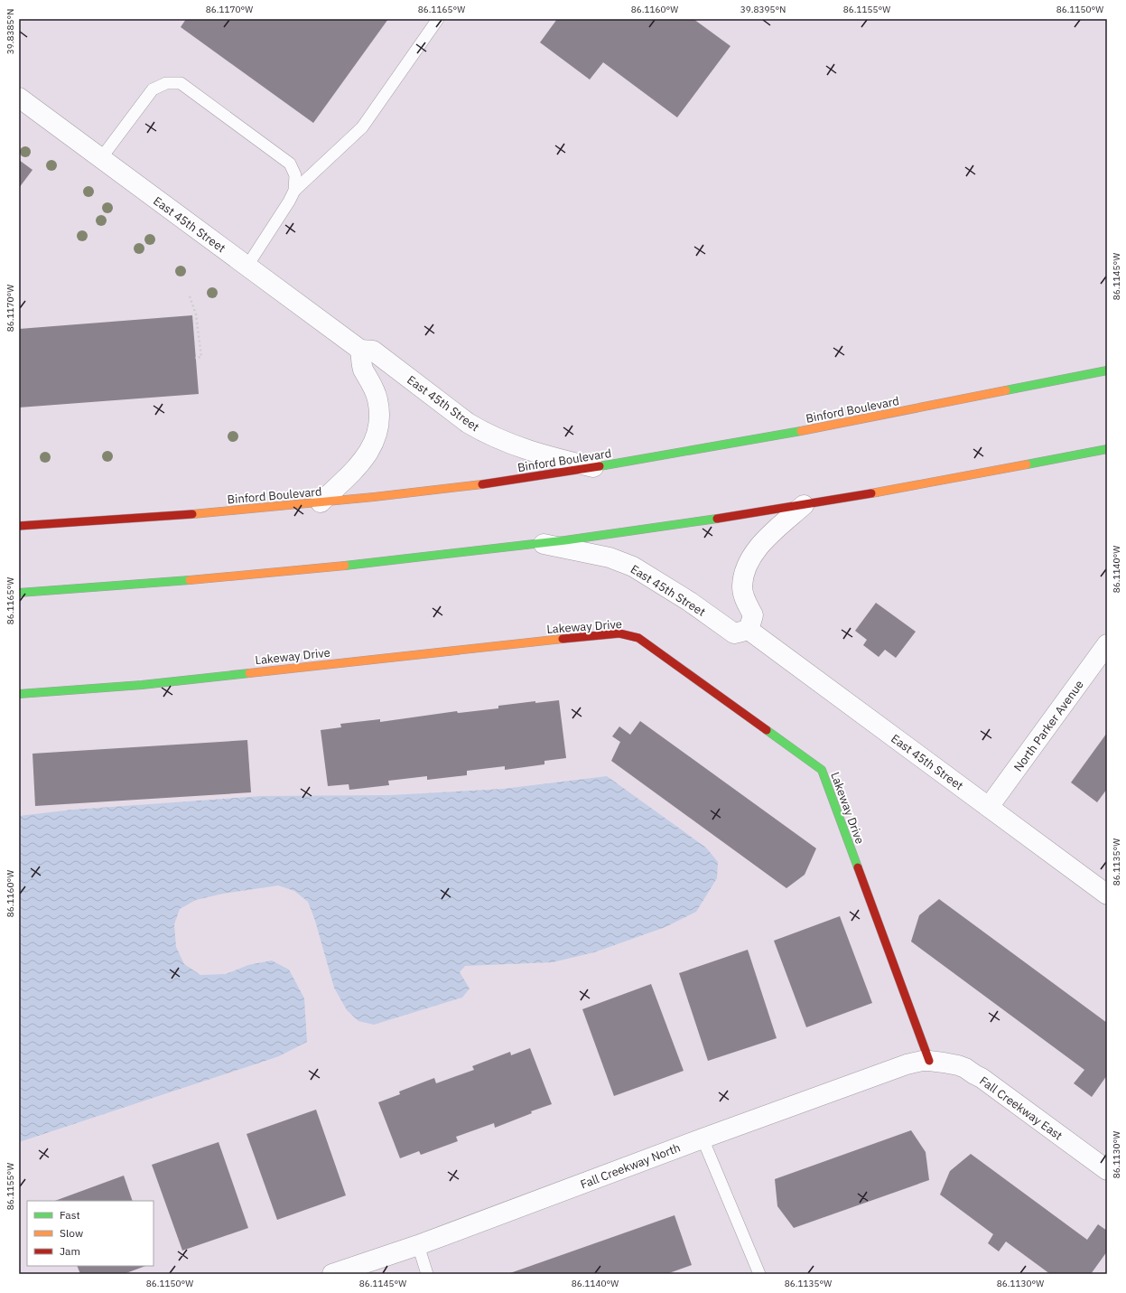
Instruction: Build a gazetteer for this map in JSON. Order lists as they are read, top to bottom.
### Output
{
  "streets": {
    "main road": ["Binford Boulevard", "Lakeway Drive"],
    "street": [
      "East 45th Street",
      "North Parker Avenue",
      "Fall Creekway East",
      "Fall Creekway North"
    ]
  },
  "crossings": [
    ["East 45th Street", "Binford Boulevard"],
    ["East 45th Street", "North Parker Avenue"],
    ["Lakeway Drive", "Fall Creekway East"],
    ["Lakeway Drive", "Fall Creekway North"],
    ["Fall Creekway East", "Fall Creekway North"]
  ],
  "legend": ["Fast", "Slow", "Jam"],
  "coordinates": [
    "86.1170°W",
    "86.1165°W",
    "86.1160°W",
    "39.8395°N",
    "86.1155°W",
    "86.1150°W",
    "39.8385°N",
    "86.1145°W",
    "86.1140°W",
    "86.1135°W",
    "86.1130°W"
  ]
}
